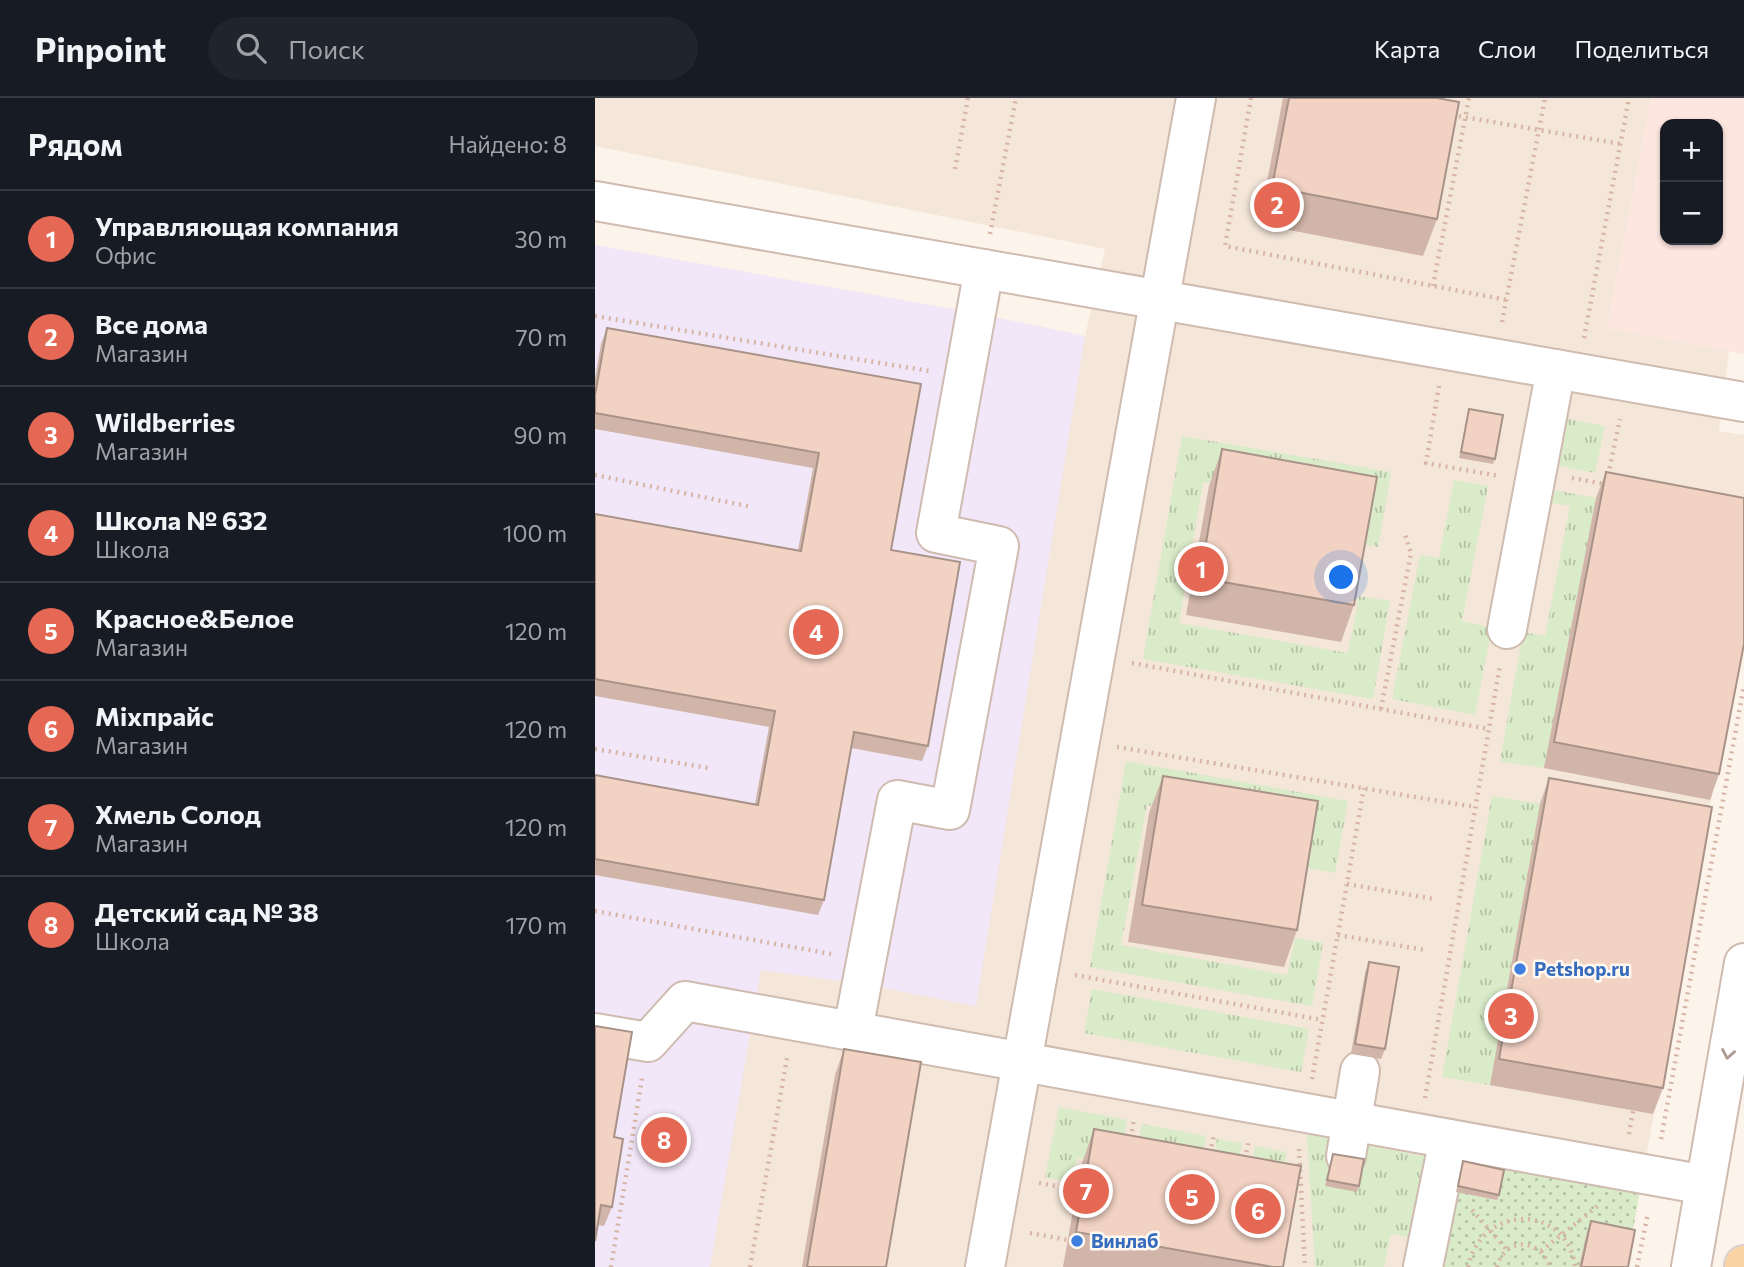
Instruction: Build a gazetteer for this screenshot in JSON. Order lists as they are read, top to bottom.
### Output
{
  "places": ["Petshop.ru", "Винлаб"],
  "page": {
    "header": "Pinpoint",
    "search": "Поиск",
    "nav": ["Карта", "Слои", "Поделиться"],
    "heading": ["Рядом", "Найдено: 8"],
    "map_buttons": ["+", "−"],
    "pins": [
      "2",
      "1",
      "4",
      "3",
      "8",
      "7",
      "5",
      "6"
    ],
    "list": [
      {
        "mark": "1",
        "name": "Управляющая компания",
        "note": "Офис",
        "value": "30 m"
      },
      {
        "mark": "2",
        "name": "Все дома",
        "note": "Магазин",
        "value": "70 m"
      },
      {
        "mark": "3",
        "name": "Wildberries",
        "note": "Магазин",
        "value": "90 m"
      },
      {
        "mark": "4",
        "name": "Школа № 632",
        "note": "Школа",
        "value": "100 m"
      },
      {
        "mark": "5",
        "name": "Красное&Белое",
        "note": "Магазин",
        "value": "120 m"
      },
      {
        "mark": "6",
        "name": "Mixпрайс",
        "note": "Магазин",
        "value": "120 m"
      },
      {
        "mark": "7",
        "name": "Хмель Солод",
        "note": "Магазин",
        "value": "120 m"
      },
      {
        "mark": "8",
        "name": "Детский сад № 38",
        "note": "Школа",
        "value": "170 m"
      }
    ]
  }
}
